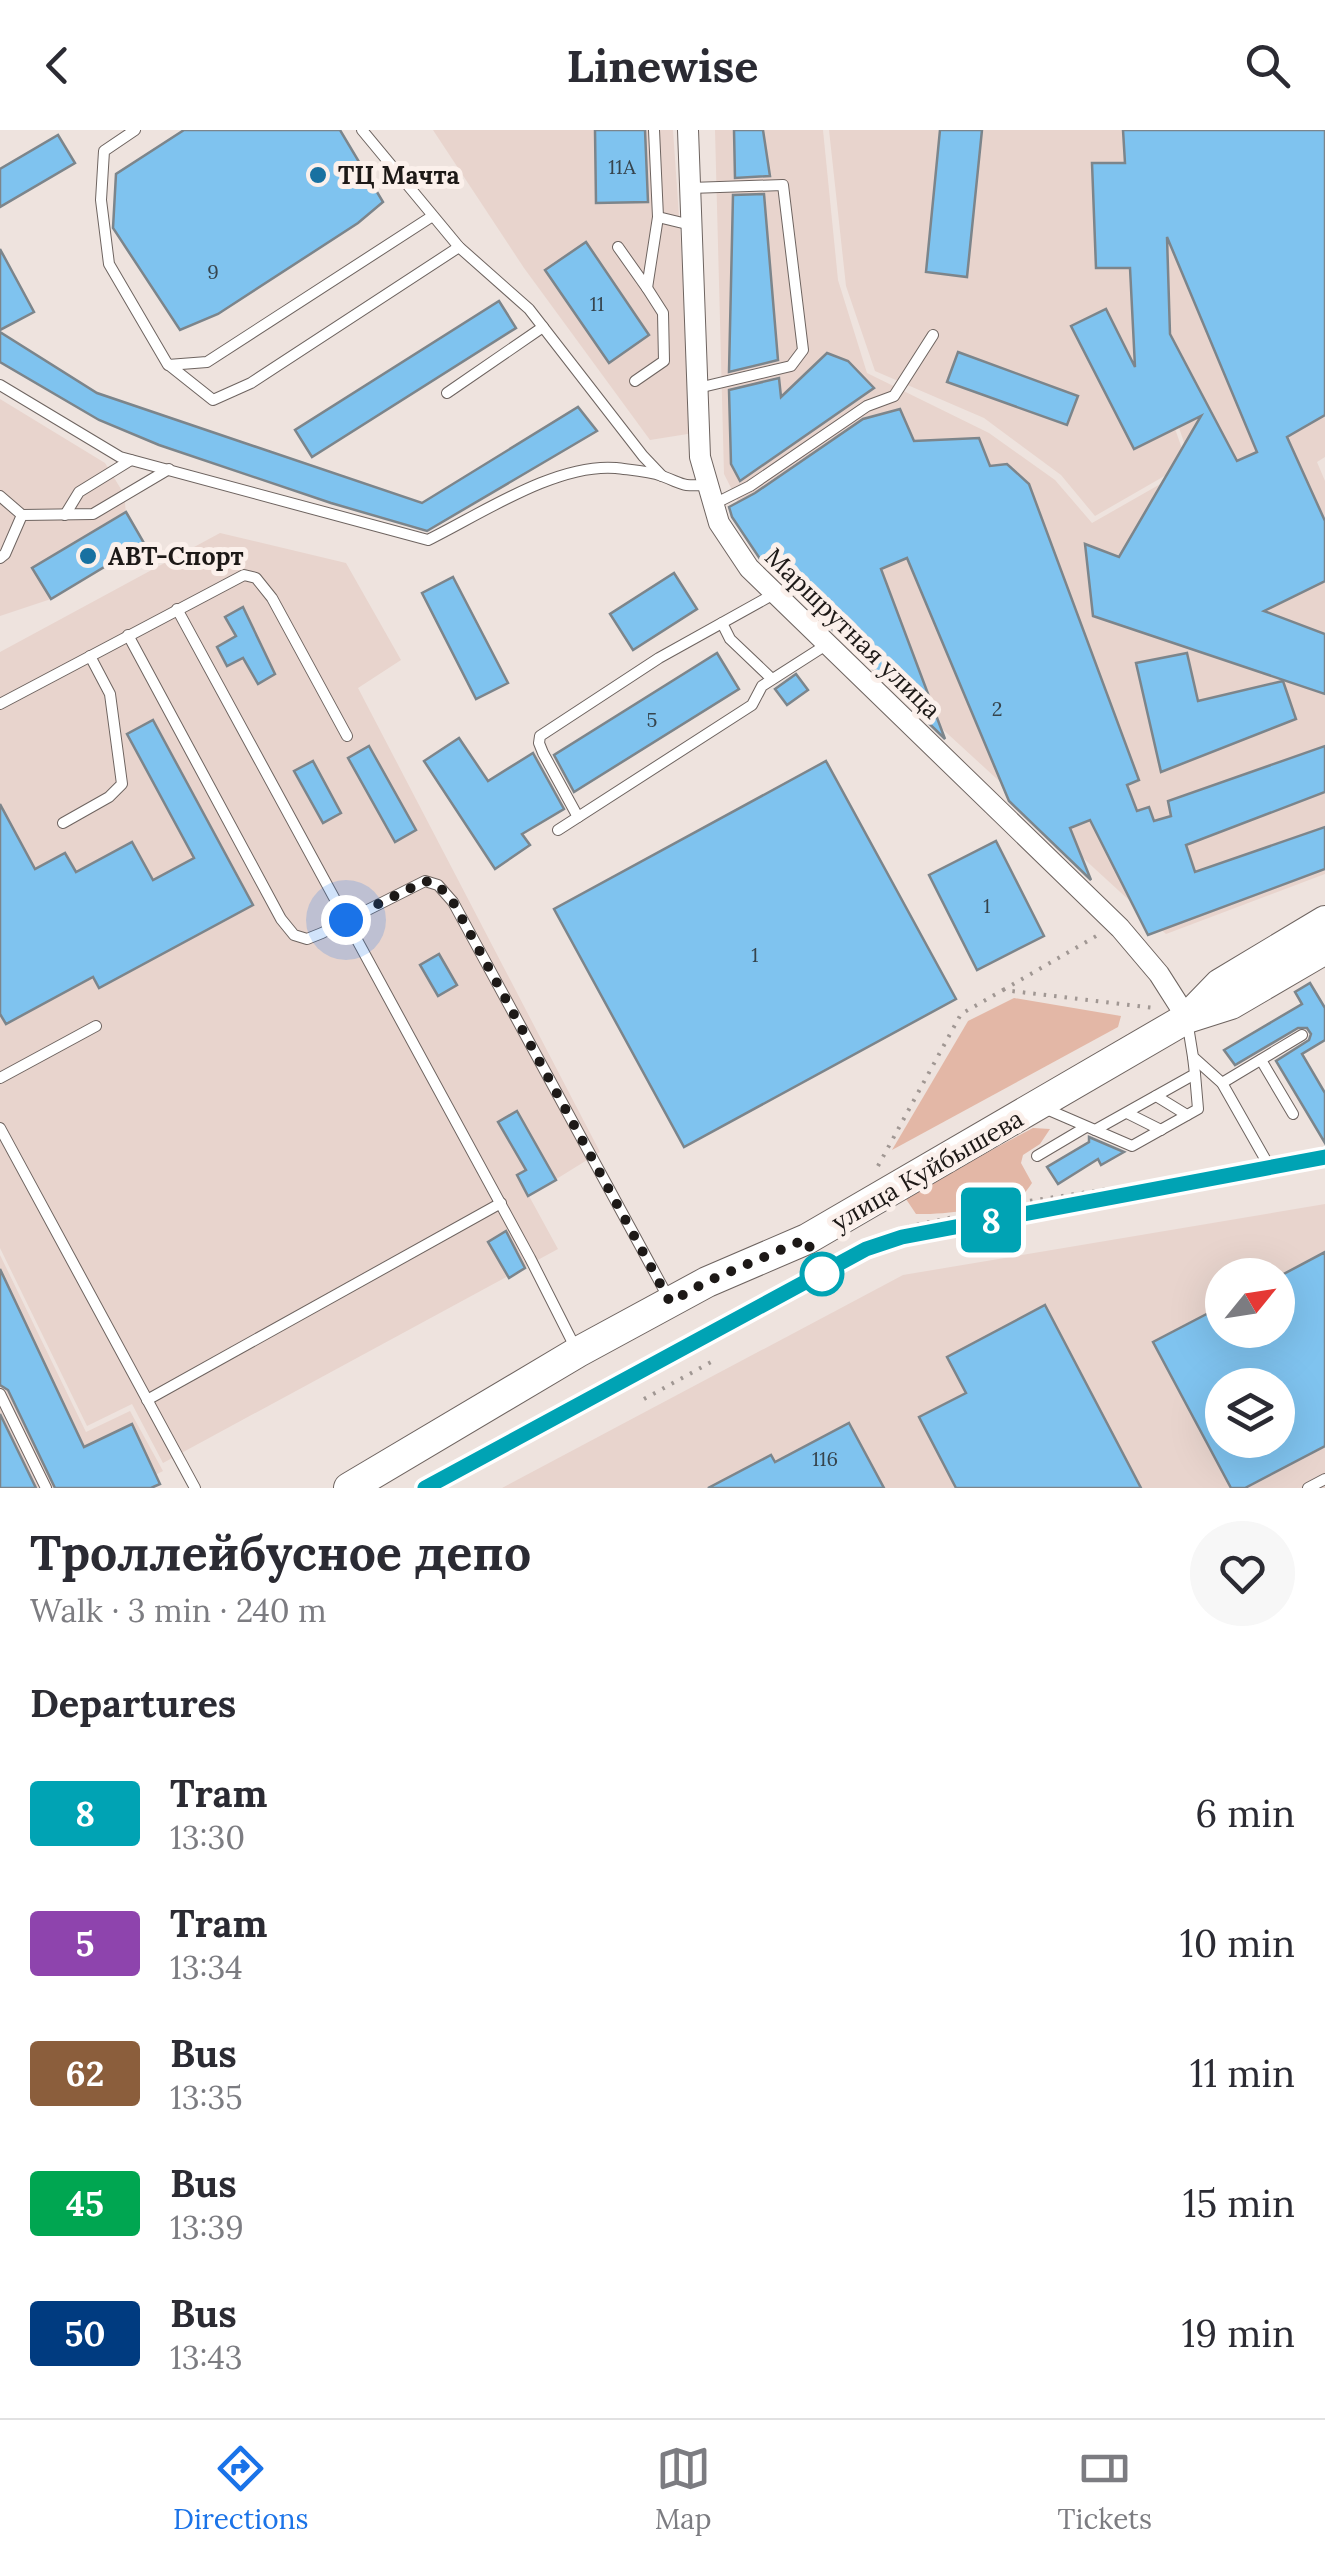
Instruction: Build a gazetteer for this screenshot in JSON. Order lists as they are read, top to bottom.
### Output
{
  "streets": {
    "main road": ["улица Куйбышева"],
    "street": ["Маршрутная улица"]
  },
  "crossings": [
    ["Маршрутная улица", "улица Куйбышева"]
  ],
  "places": ["ТЦ Мачта", "АВТ-Спорт"],
  "lines": ["tram line 8"],
  "house_numbers": [
    "11А",
    "9",
    "11",
    "2",
    "5",
    "1",
    "1",
    "116"
  ],
  "north": "top right",
  "page": {
    "header": "Linewise",
    "on_map": "8",
    "heading": [
      ["Троллейбусное депо", "Walk · 3 min · 240 m"],
      "Departures"
    ],
    "list": [
      {
        "mark": "8",
        "name": "Tram",
        "note": "13:30",
        "value": "6 min"
      },
      {
        "mark": "5",
        "name": "Tram",
        "note": "13:34",
        "value": "10 min"
      },
      {
        "mark": "62",
        "name": "Bus",
        "note": "13:35",
        "value": "11 min"
      },
      {
        "mark": "45",
        "name": "Bus",
        "note": "13:39",
        "value": "15 min"
      },
      {
        "mark": "50",
        "name": "Bus",
        "note": "13:43",
        "value": "19 min"
      }
    ],
    "tabs": ["Directions", "Map", "Tickets"]
  }
}
